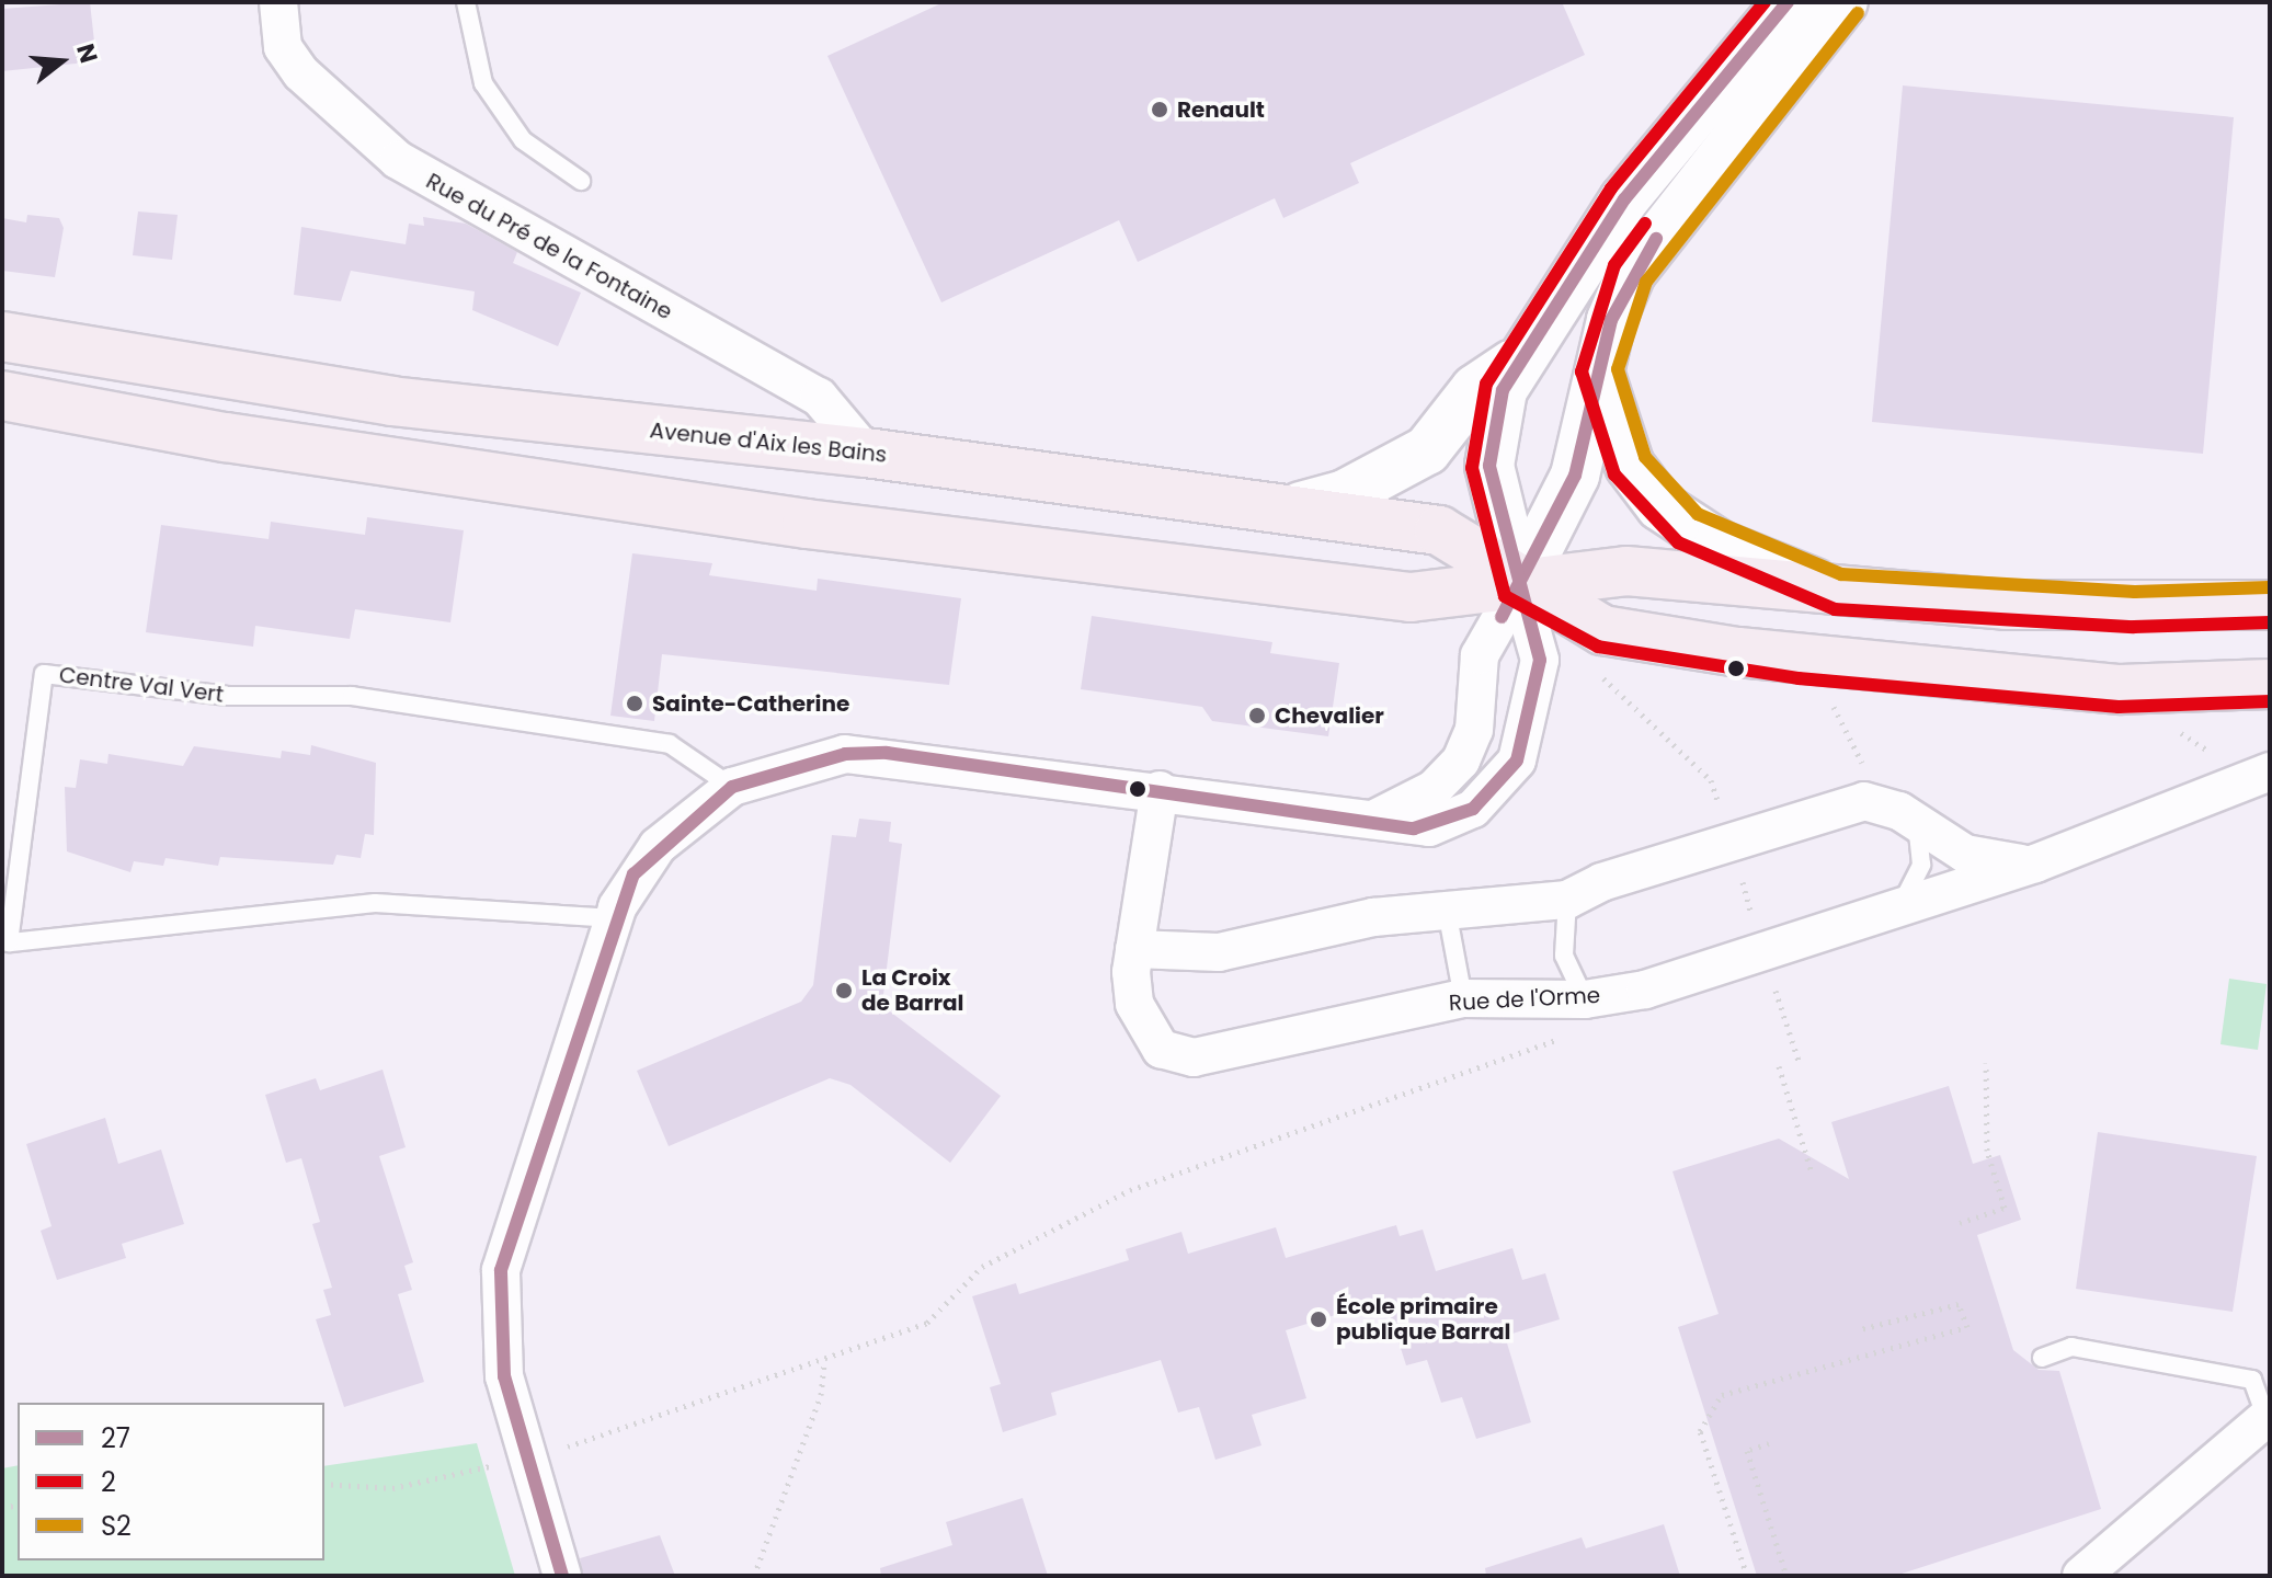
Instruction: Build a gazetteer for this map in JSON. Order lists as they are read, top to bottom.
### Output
{
  "streets": {
    "main road": ["Avenue d'Aix les Bains"],
    "street": ["Rue du Pré de la Fontaine", "Rue de l'Orme"],
    "lane": ["Centre Val Vert"]
  },
  "crossings": [
    ["Rue du Pré de la Fontaine", "Avenue d'Aix les Bains"]
  ],
  "places": [
    "Renault",
    "Sainte-Catherine",
    "Chevalier",
    "La Croix de Barral",
    "École primaire publique Barral"
  ],
  "lines": ["transit line 27", "transit line 2", "transit line S2"],
  "legend": ["27", "2", "S2"],
  "north": "right"
}
